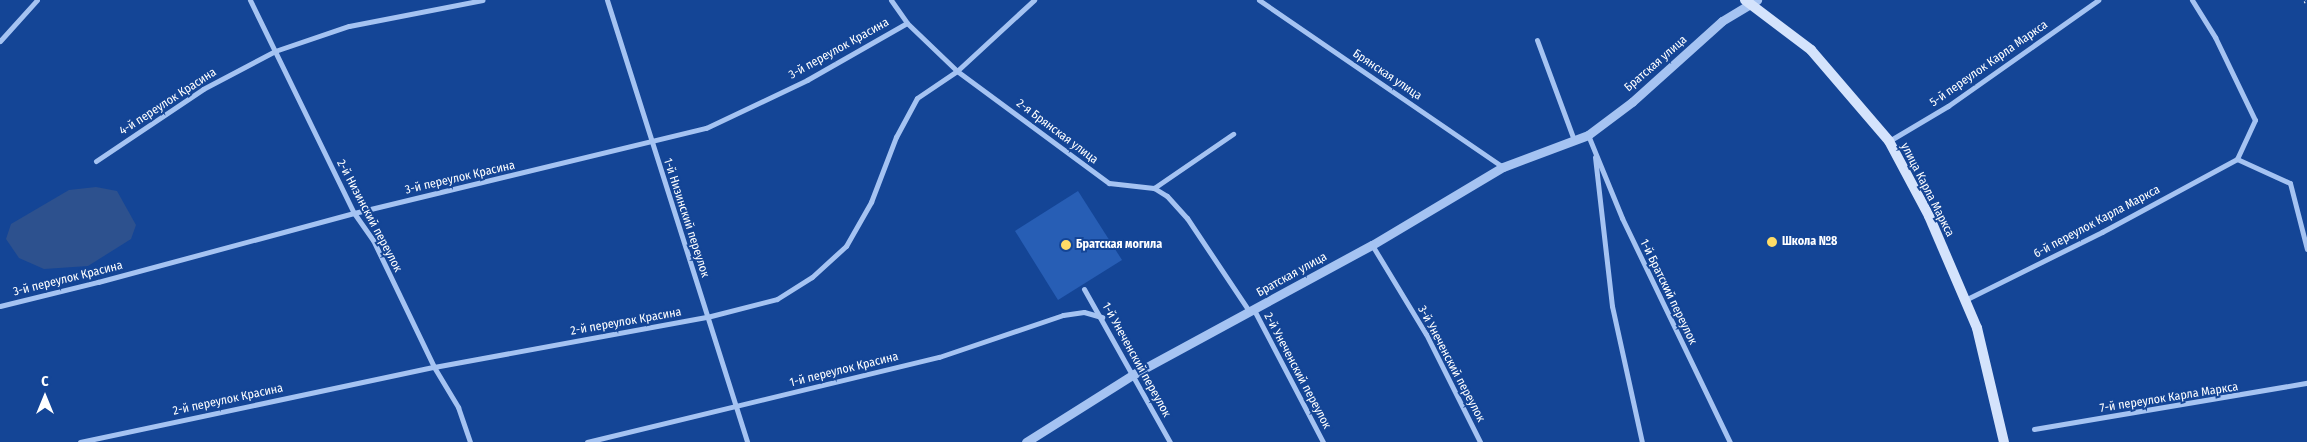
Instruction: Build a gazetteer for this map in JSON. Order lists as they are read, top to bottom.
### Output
{
  "streets": {
    "main road": ["улица Карла Маркса"],
    "street": [
      "3-й переулок Красина",
      "Братская улица",
      "5-й переулок Карла Маркса",
      "Брянская улица",
      "4-й переулок Красина",
      "2-я Брянская улица",
      "2-й Низинский переулок",
      "1-й Низинский переулок",
      "6-й переулок Карла Маркса",
      "1-й Братский переулок",
      "2-й переулок Красина",
      "1-й Унеченский переулок",
      "3-й Унеченский переулок",
      "1-й переулок Красина",
      "2-й Унеченский переулок",
      "7-й переулок Карла Маркса"
    ]
  },
  "crossings": [
    ["3-й переулок Красина", "2-я Брянская улица"],
    ["3-й переулок Красина", "2-й Низинский переулок"],
    ["3-й переулок Красина", "1-й Низинский переулок"],
    ["Братская улица", "Брянская улица"],
    ["Братская улица", "улица Карла Маркса"],
    ["Братская улица", "1-й Братский переулок"],
    ["Братская улица", "1-й Унеченский переулок"],
    ["Братская улица", "3-й Унеченский переулок"],
    ["Братская улица", "2-й Унеченский переулок"],
    ["5-й переулок Карла Маркса", "улица Карла Маркса"],
    ["4-й переулок Красина", "2-й Низинский переулок"],
    ["2-я Брянская улица", "2-й переулок Красина"],
    ["улица Карла Маркса", "6-й переулок Карла Маркса"],
    ["2-й Низинский переулок", "2-й переулок Красина"],
    ["1-й Низинский переулок", "2-й переулок Красина"],
    ["1-й Низинский переулок", "1-й переулок Красина"],
    ["1-й Унеченский переулок", "1-й переулок Красина"]
  ],
  "places": ["Школа №8", "Братская могила"],
  "north": "top"
}
